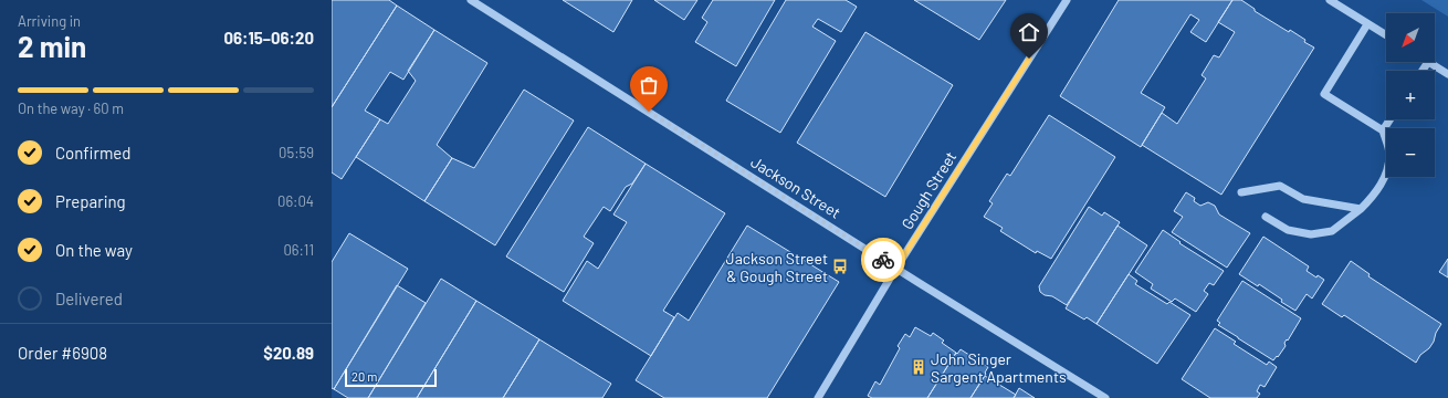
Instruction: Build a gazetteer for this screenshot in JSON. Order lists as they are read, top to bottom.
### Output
{
  "streets": {
    "street": ["Jackson Street", "Gough Street"]
  },
  "crossings": [
    ["Jackson Street", "Gough Street"]
  ],
  "places": {
    "bus stop": ["Jackson Street & Gough Street"],
    "building": ["John Singer Sargent Apartments"]
  },
  "scale_bar": "20 m",
  "north": "bottom left",
  "page": {
    "heading": ["2 min", "Arriving in", "06:15–06:20"],
    "panel": ["Order #6908", "$20.89"],
    "map_buttons": ["+", "−"],
    "bar": "On the way · 60 m",
    "list": [
      ["Confirmed", "05:59"],
      ["Preparing", "06:04"],
      ["On the way", "06:11"],
      "Delivered"
    ],
    "scale": "20 m"
  }
}
